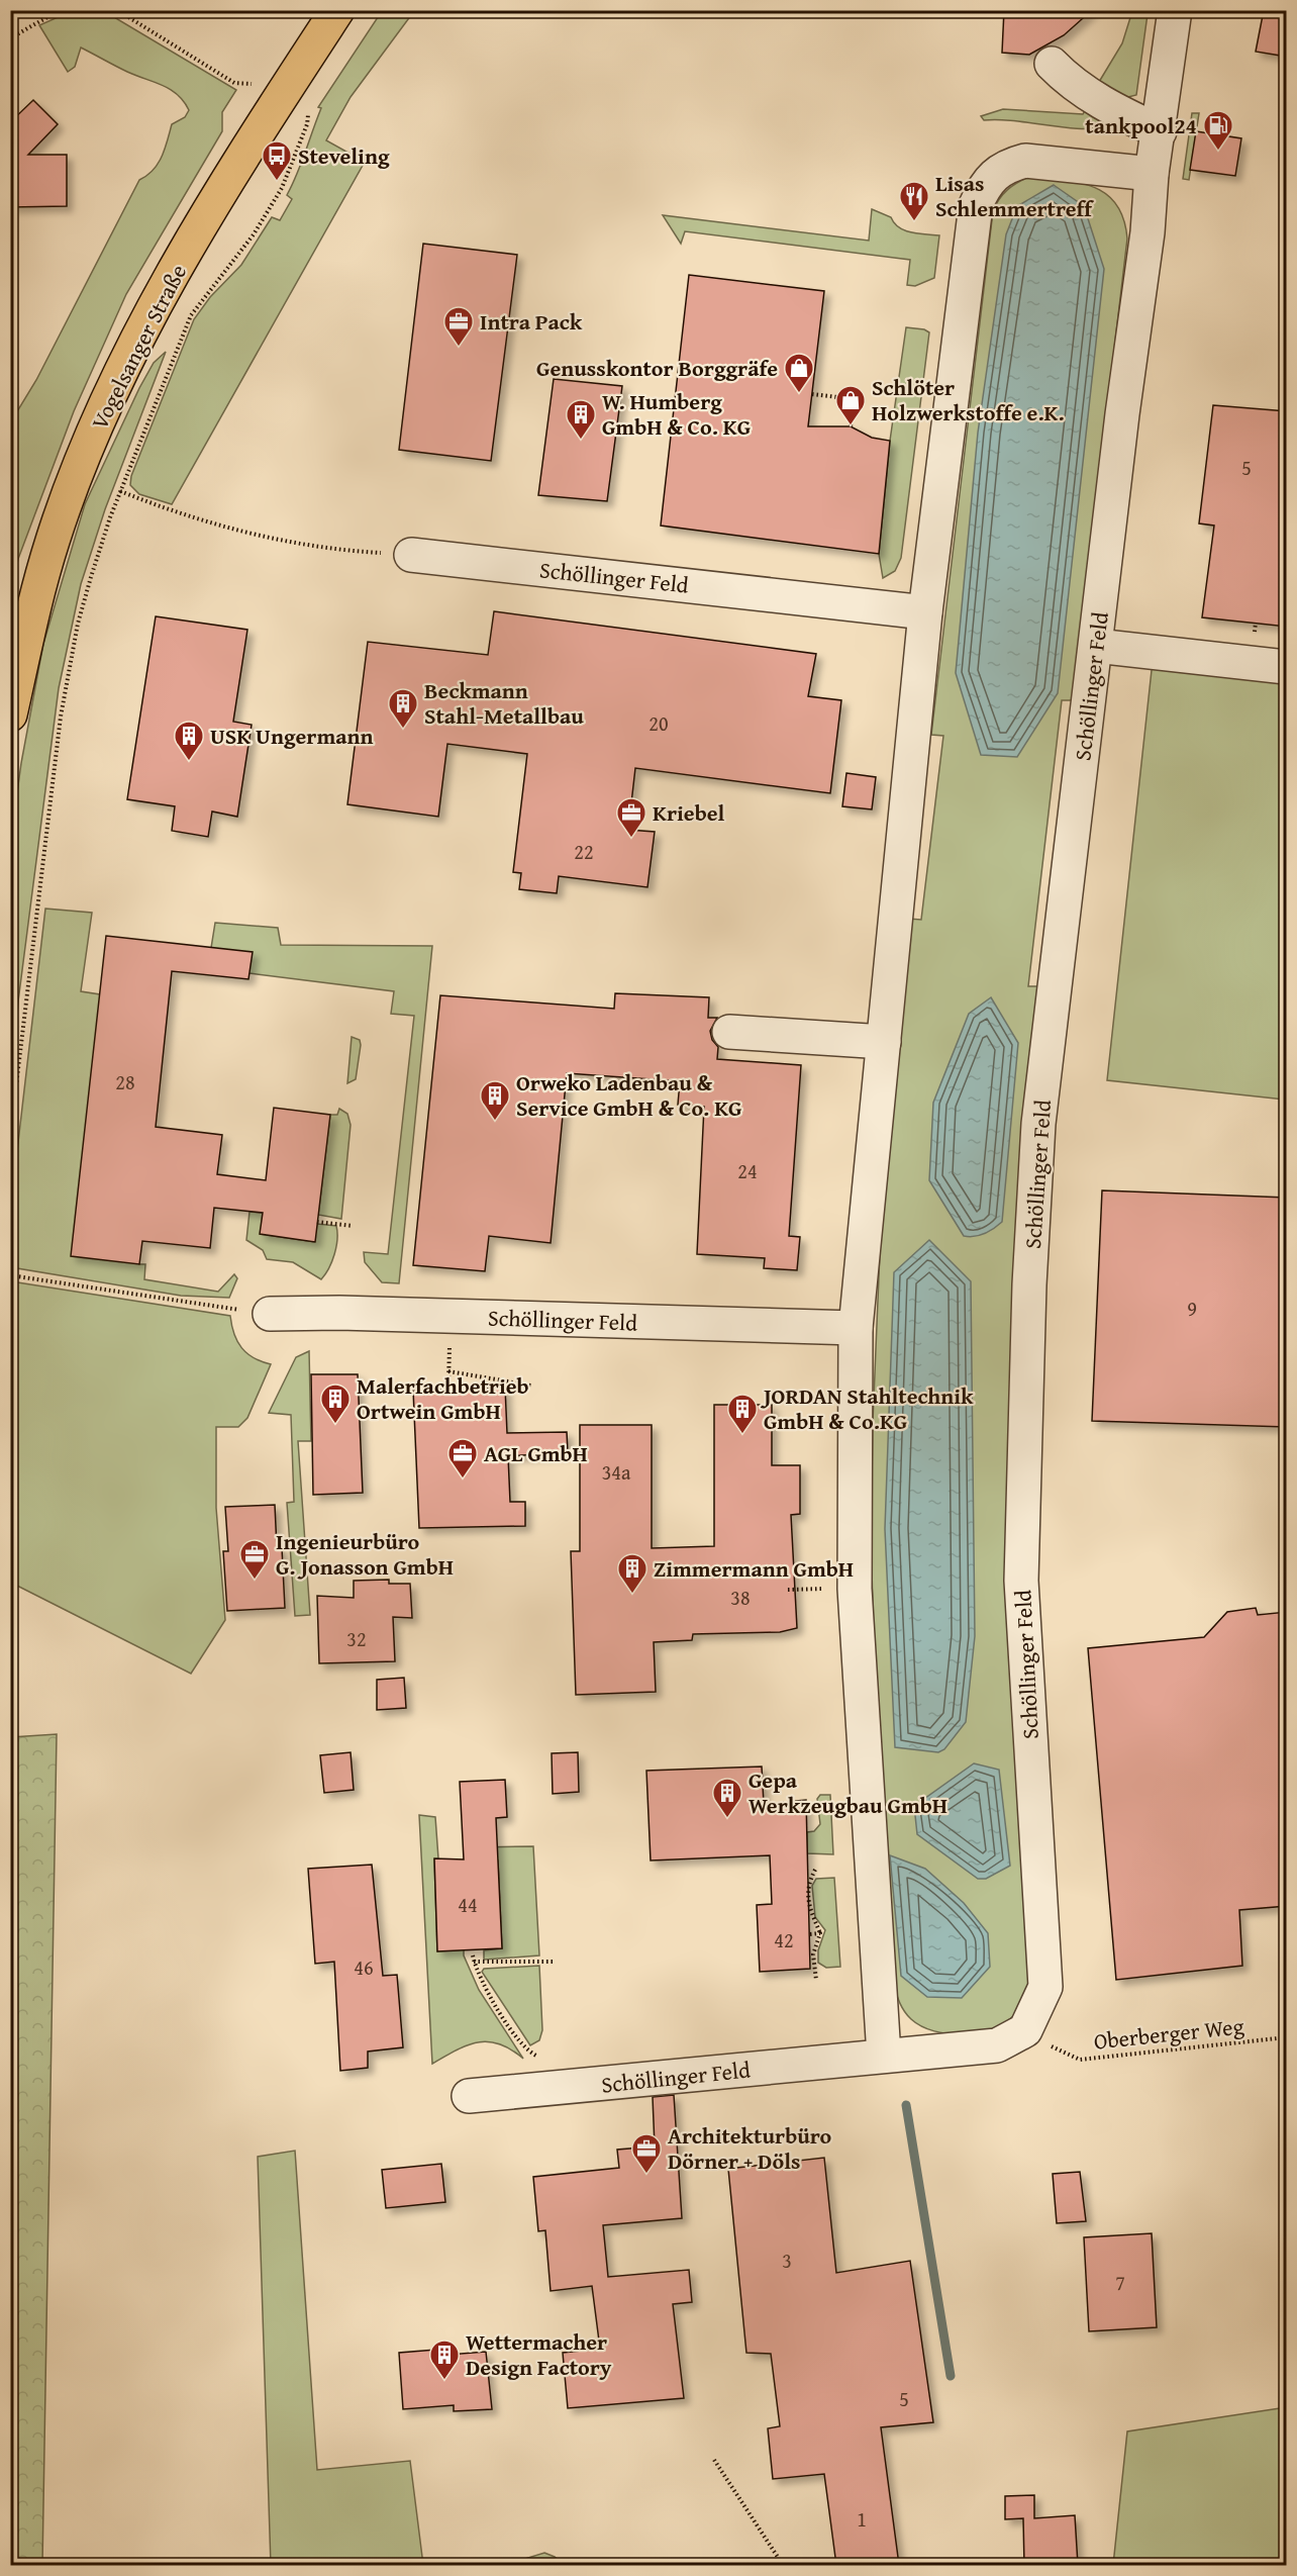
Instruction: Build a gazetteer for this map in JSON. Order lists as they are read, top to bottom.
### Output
{
  "streets": {
    "main road": ["Vogelsanger Straße"],
    "street": ["Schöllinger Feld"],
    "path": ["Oberberger Weg"]
  },
  "crossings": [
    ["Schöllinger Feld", "Oberberger Weg"]
  ],
  "places": {
    "fuel station": ["tankpool24"],
    "bus stop": ["Steveling"],
    "restaurant": ["Lisas Schlemmertreff"],
    "office": [
      "Intra Pack",
      "Kriebel",
      "AGL GmbH",
      "Ingenieurbüro G. Jonasson GmbH",
      "Architekturbüro Dörner + Döls"
    ],
    "shop": ["Genusskontor Borggräfe", "Schlöter Holzwerkstoffe e.K."],
    "building": [
      "W. Humberg GmbH & Co. KG",
      "Beckmann Stahl-Metallbau",
      "USK Ungermann",
      "Orweko Ladenbau & Service GmbH & Co. KG",
      "Malerfachbetrieb Ortwein GmbH",
      "JORDAN Stahltechnik GmbH & Co.KG",
      "Zimmermann GmbH",
      "Gepa Werkzeugbau GmbH",
      "Wettermacher Design Factory"
    ]
  },
  "house_numbers": [
    "5",
    "20",
    "22",
    "28",
    "24",
    "9",
    "34a",
    "38",
    "32",
    "44",
    "42",
    "46",
    "3",
    "7",
    "5",
    "1"
  ]
}
